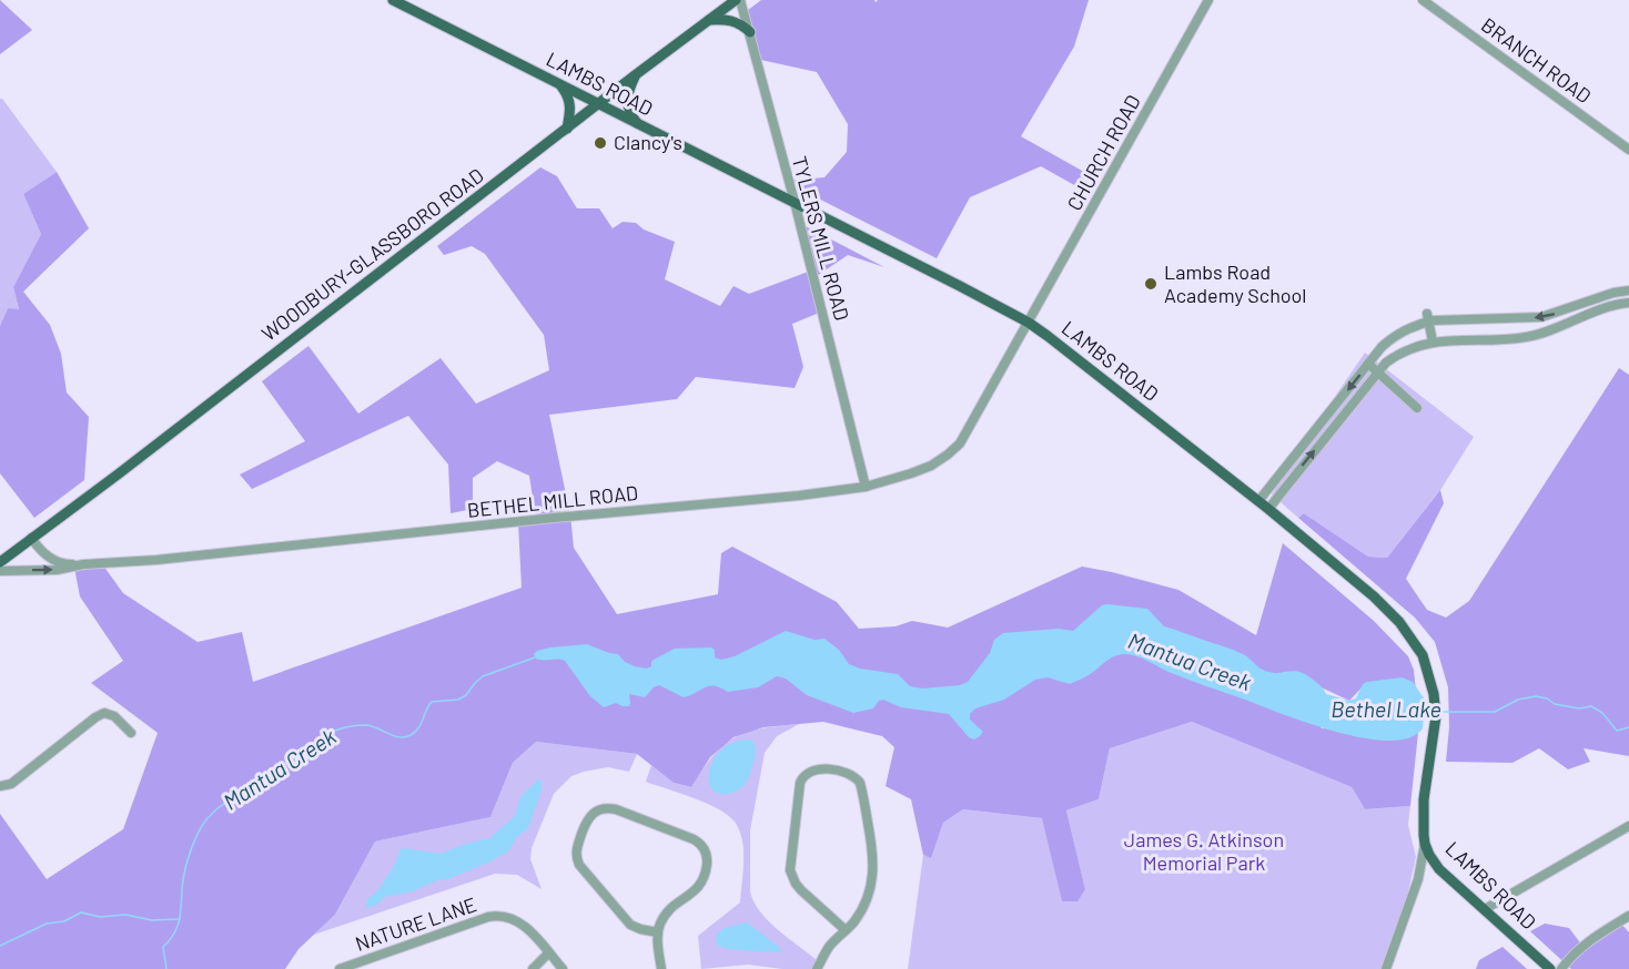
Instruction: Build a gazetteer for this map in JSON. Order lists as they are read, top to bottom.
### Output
{
  "streets": {
    "main road": ["LAMBS ROAD", "WOODBURY-GLASSBORO ROAD"],
    "street": [
      "BRANCH ROAD",
      "CHURCH ROAD",
      "TYLERS MILL ROAD",
      "BETHEL MILL ROAD",
      "NATURE LANE"
    ]
  },
  "crossings": [
    ["LAMBS ROAD", "CHURCH ROAD"],
    ["LAMBS ROAD", "TYLERS MILL ROAD"],
    ["LAMBS ROAD", "WOODBURY-GLASSBORO ROAD"],
    ["LAMBS ROAD", "BETHEL MILL ROAD"],
    ["CHURCH ROAD", "BETHEL MILL ROAD"],
    ["TYLERS MILL ROAD", "WOODBURY-GLASSBORO ROAD"],
    ["TYLERS MILL ROAD", "BETHEL MILL ROAD"]
  ],
  "water": ["Mantua Creek", "Bethel Lake"],
  "parks": ["James G. Atkinson Memorial Park"],
  "places": ["Clancy's", "Lambs Road Academy School"]
}
